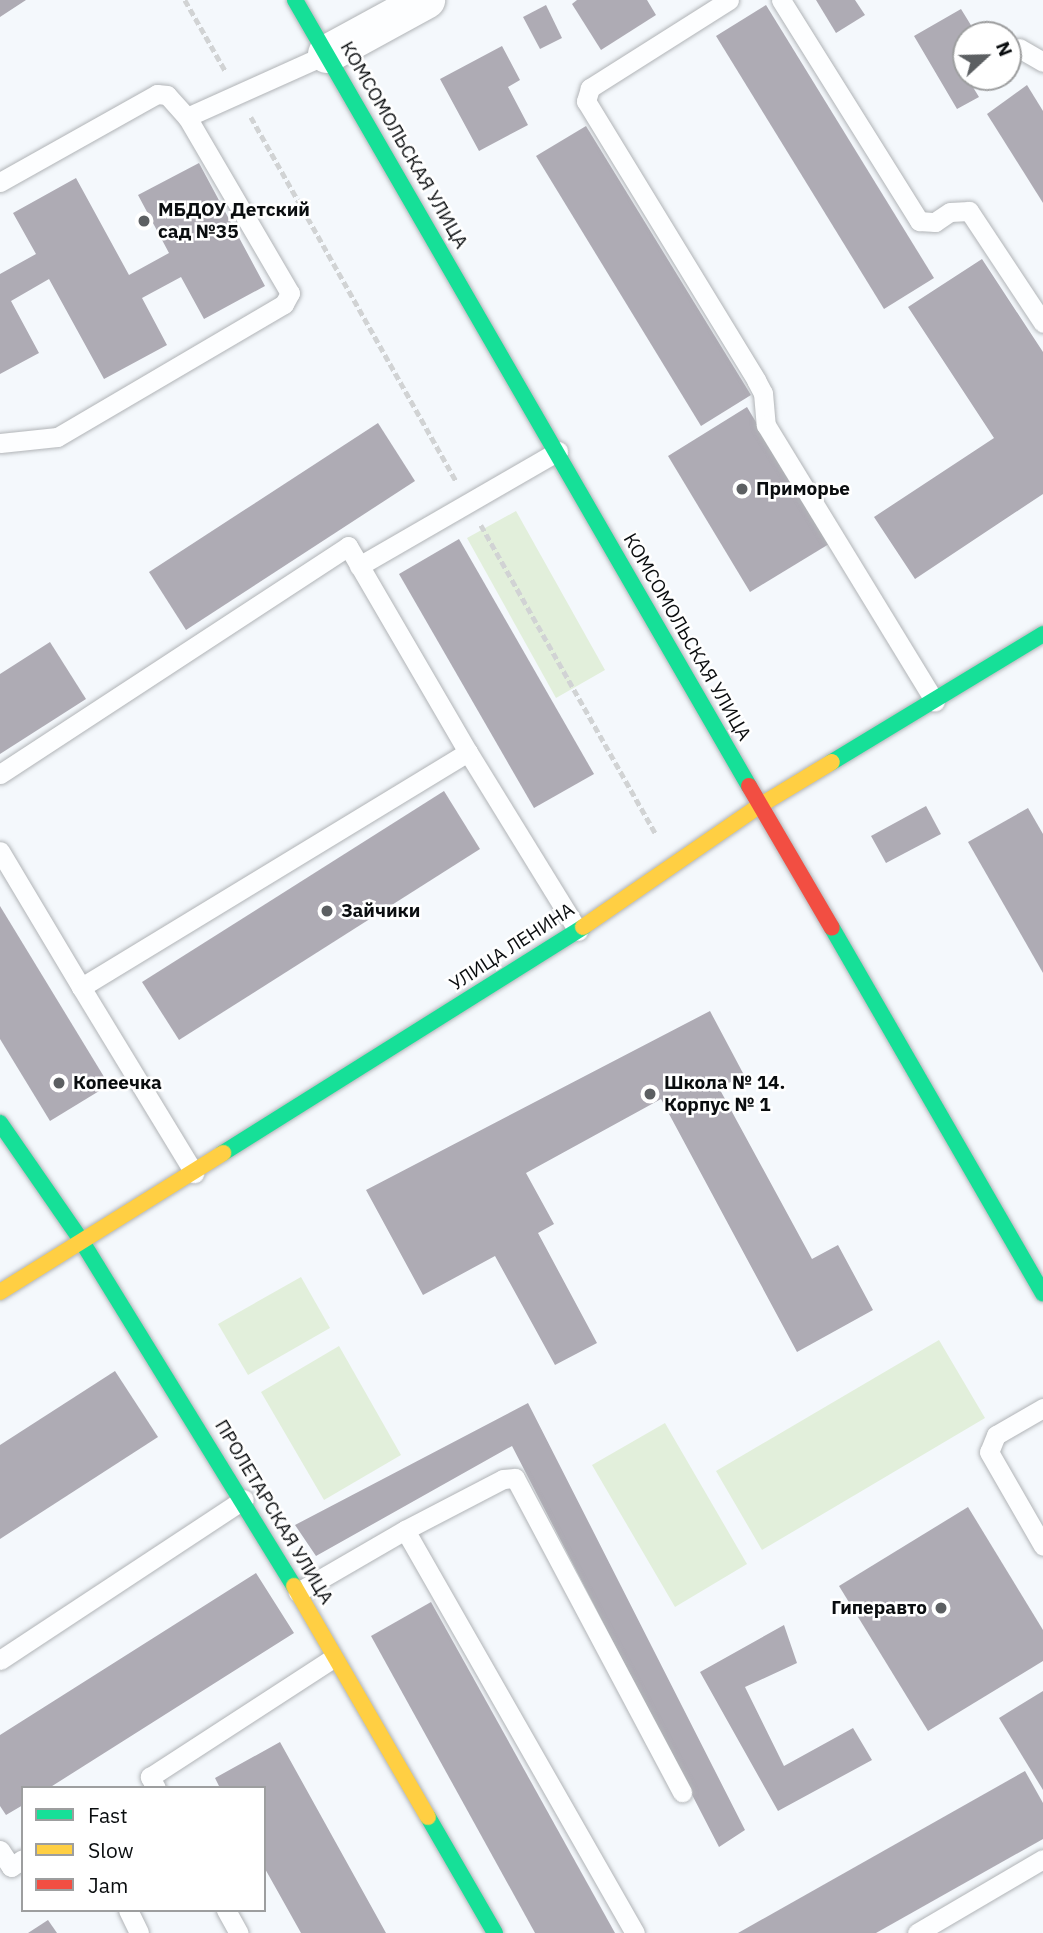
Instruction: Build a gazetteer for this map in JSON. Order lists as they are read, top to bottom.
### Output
{
  "streets": {
    "main road": ["КОМСОМОЛЬСКАЯ УЛИЦА", "УЛИЦА ЛЕНИНА", "ПРОЛЕТАРСКАЯ УЛИЦА"]
  },
  "crossings": [
    ["КОМСОМОЛЬСКАЯ УЛИЦА", "УЛИЦА ЛЕНИНА"],
    ["УЛИЦА ЛЕНИНА", "ПРОЛЕТАРСКАЯ УЛИЦА"]
  ],
  "places": [
    "МБДОУ Детский сад №35",
    "Приморье",
    "Зайчики",
    "Копеечка",
    "Школа № 14. Корпус № 1",
    "Гиперавто"
  ],
  "legend": ["Fast", "Slow", "Jam"],
  "north": "right"
}
